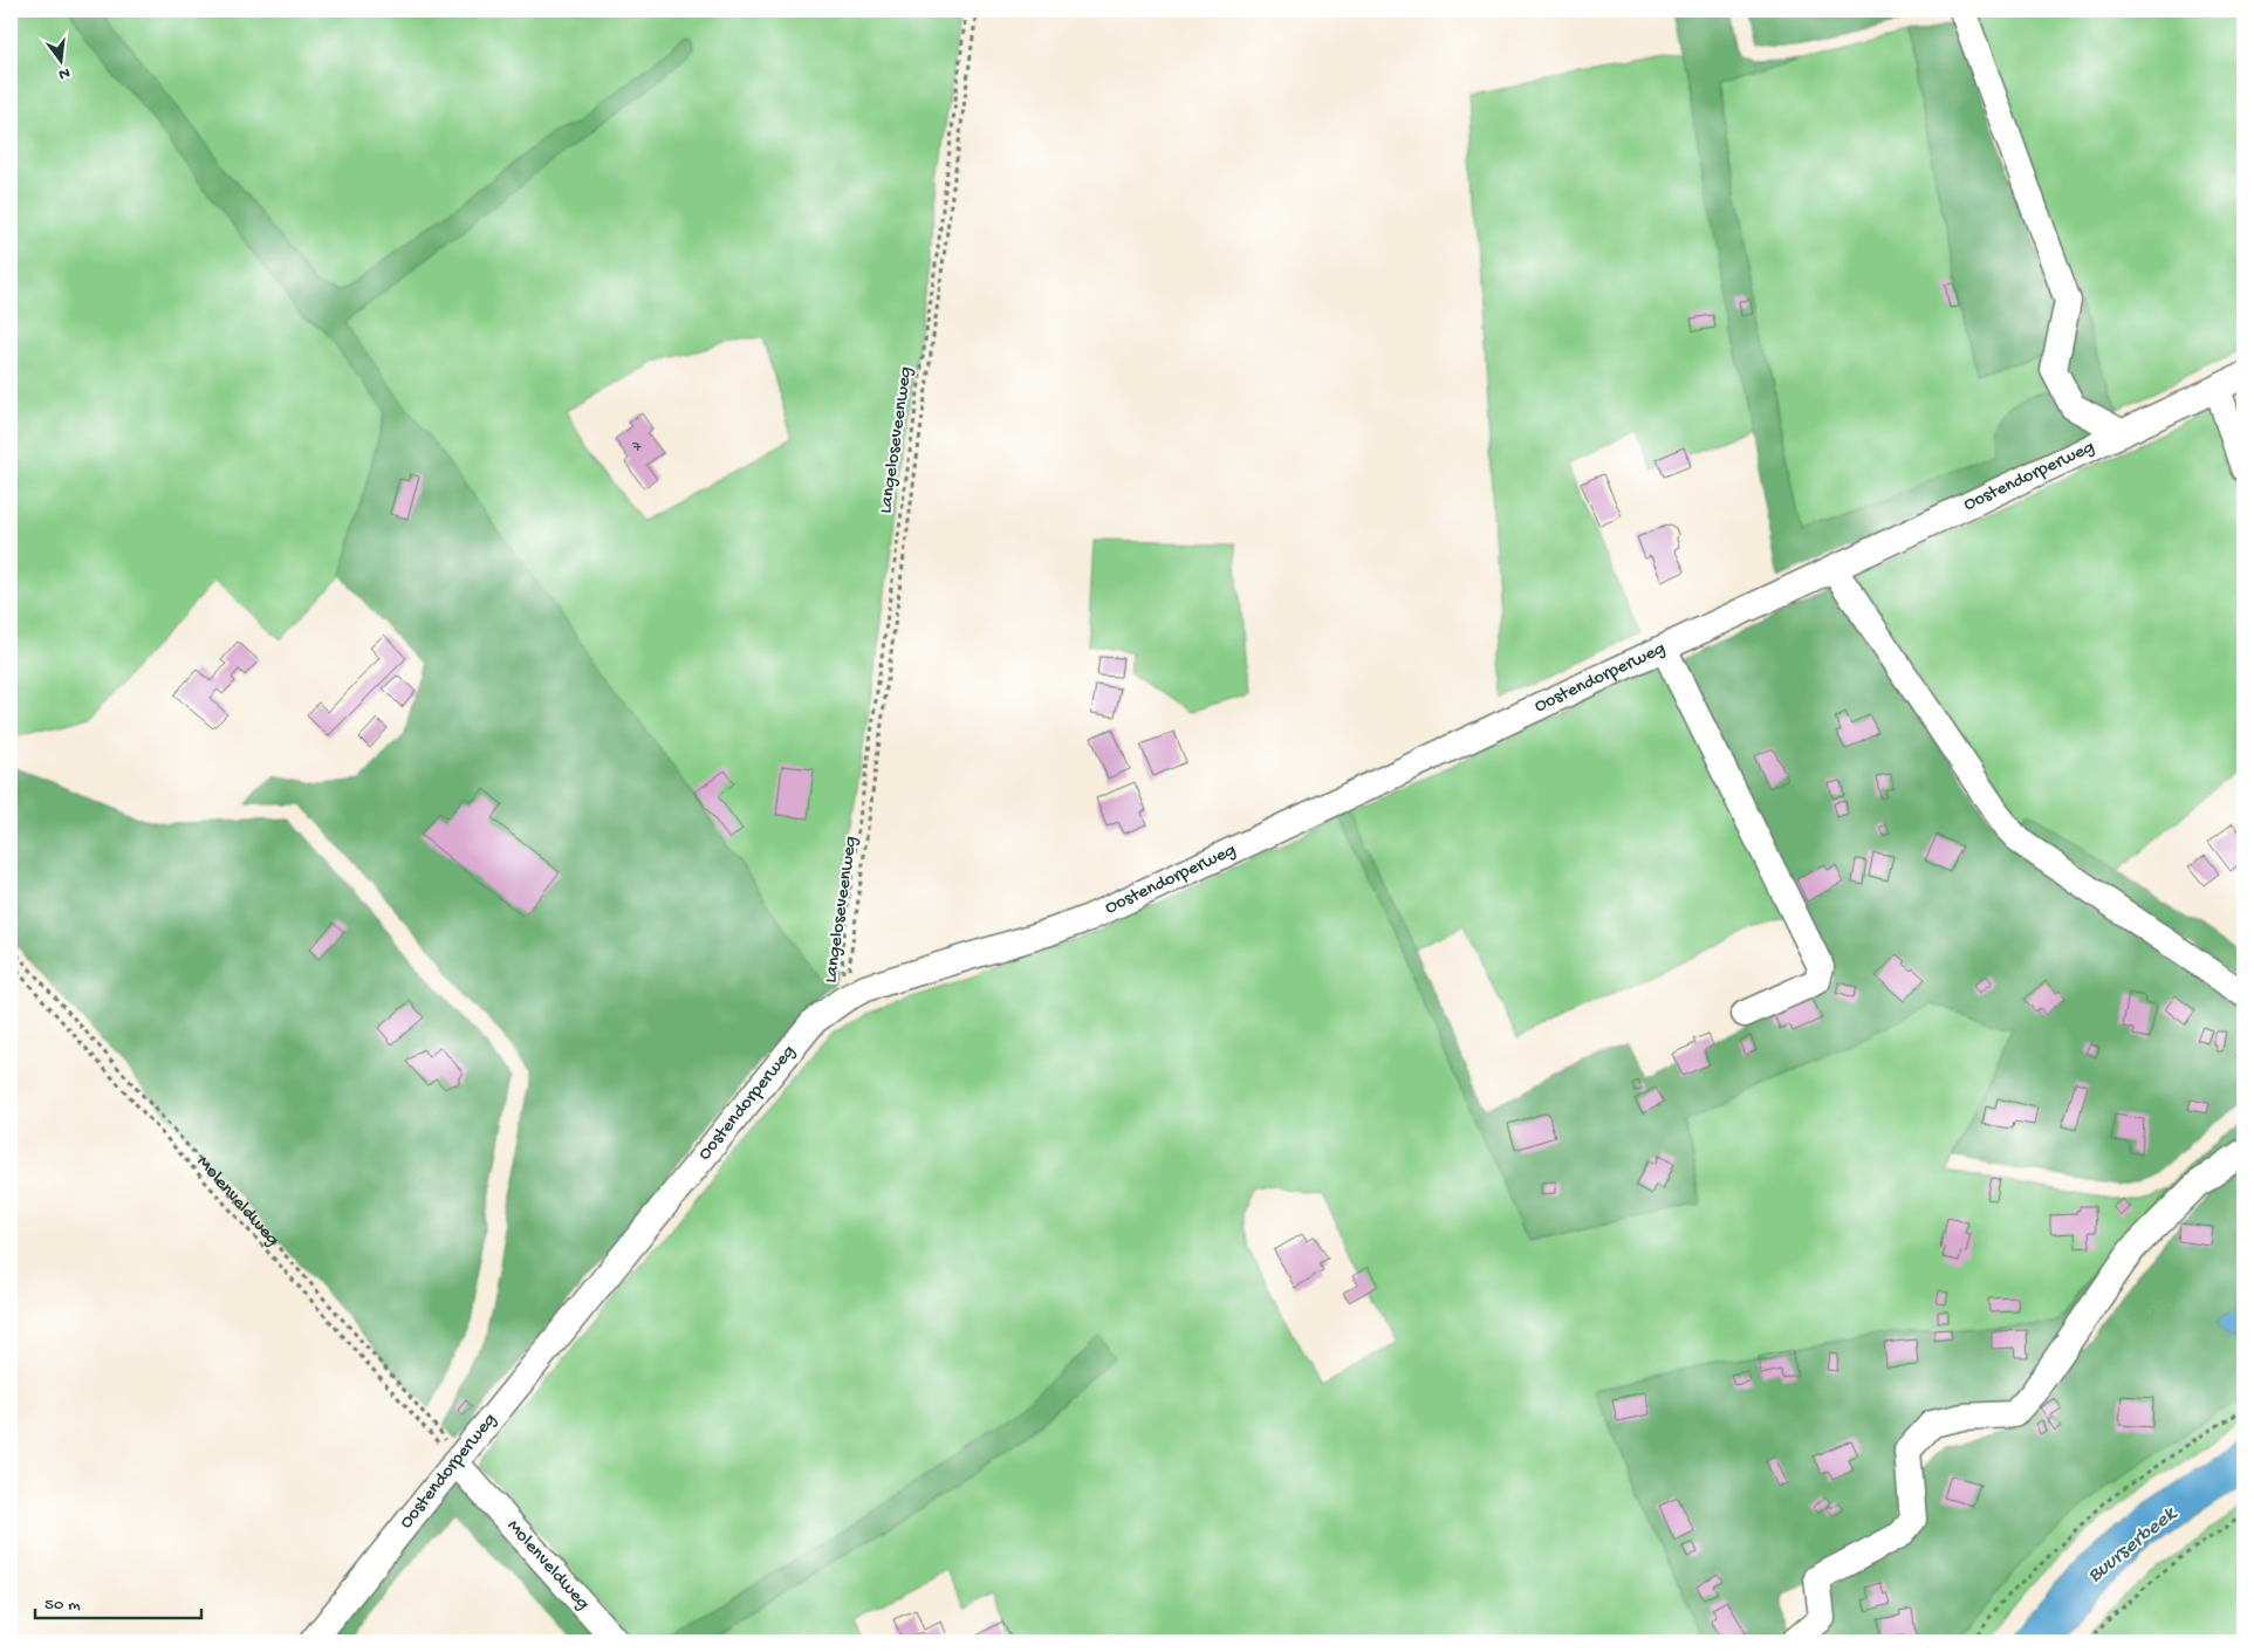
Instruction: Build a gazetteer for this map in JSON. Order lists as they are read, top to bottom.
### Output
{
  "streets": {
    "street": ["Oostendorperweg", "Molenveldweg"],
    "path": ["Langeloseveenweg"]
  },
  "crossings": [
    ["Langeloseveenweg", "Oostendorperweg"],
    ["Oostendorperweg", "Molenveldweg"]
  ],
  "water": ["Buurserbeek"],
  "house_numbers": ["7"],
  "scale_bar": "50 m",
  "north": "bottom"
}
